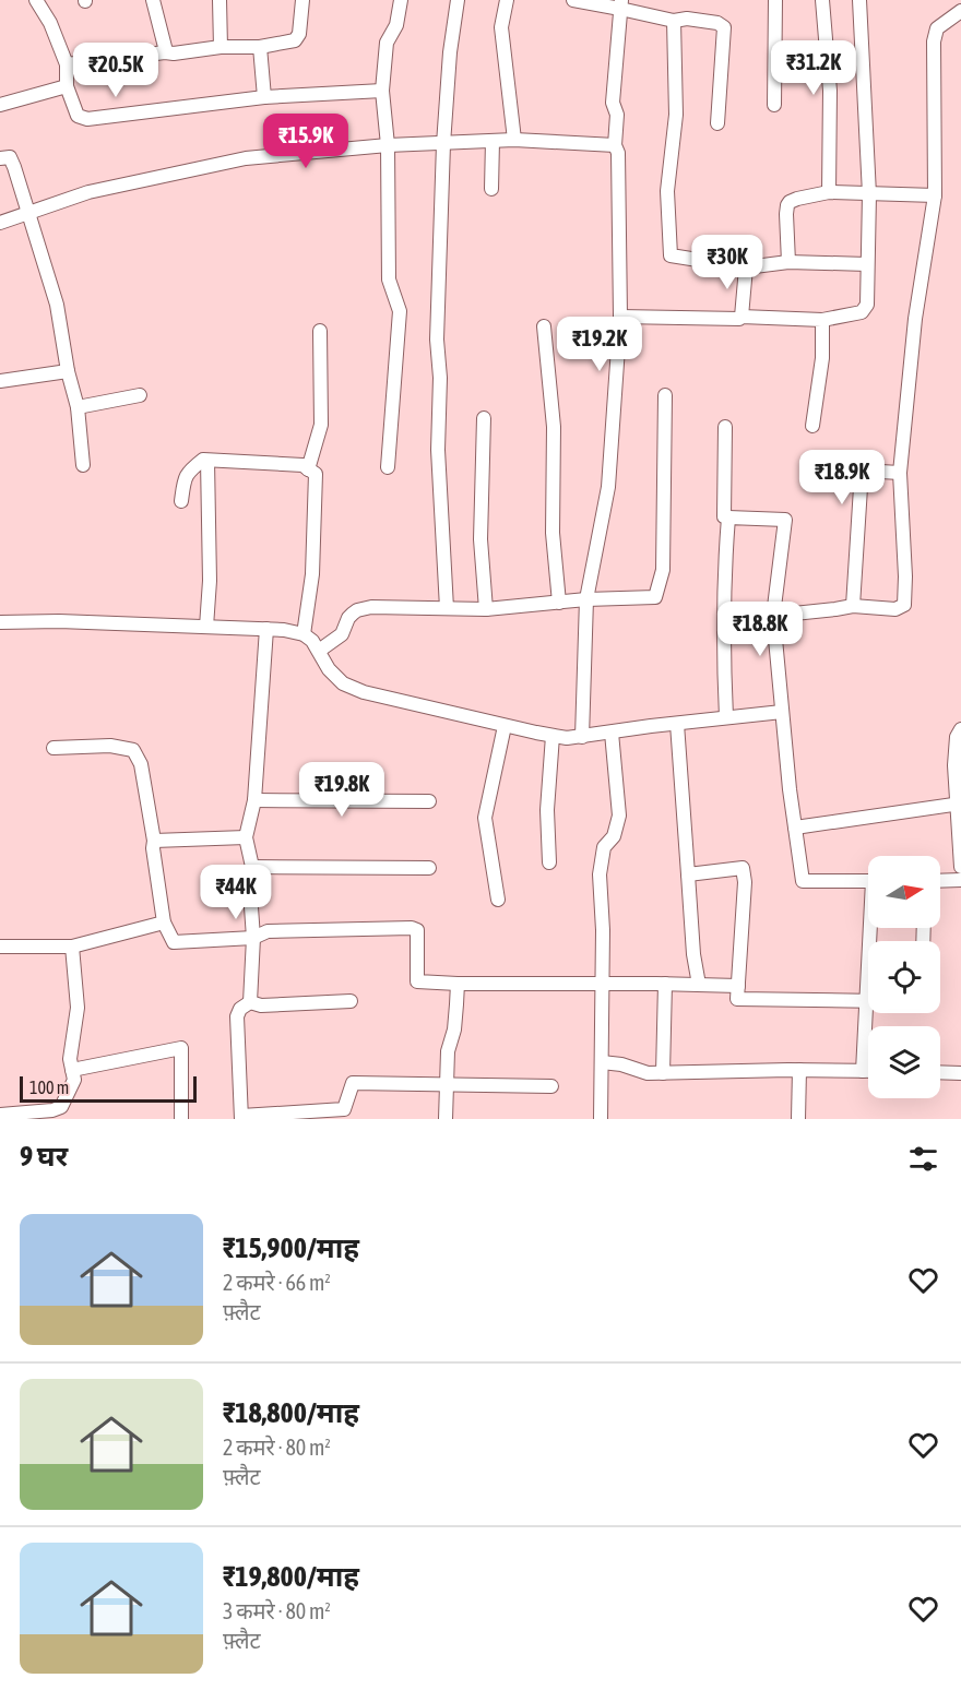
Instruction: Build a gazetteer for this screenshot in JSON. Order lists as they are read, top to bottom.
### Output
{
  "scale_bar": "100 m",
  "north": "right",
  "page": {
    "price": [
      "₹31.2K",
      "₹20.5K",
      "₹15.9K",
      "₹30K",
      "₹19.2K",
      "₹18.9K",
      "₹18.8K",
      "₹19.8K",
      "₹44K"
    ],
    "scale": "100 m",
    "heading": "9 घर",
    "list": [
      {
        "name": "₹15,900/माह",
        "note": "2 कमरे · 66 m² · फ़्लैट"
      },
      {
        "name": "₹18,800/माह",
        "note": "2 कमरे · 80 m² · फ़्लैट"
      },
      {
        "name": "₹19,800/माह",
        "note": "3 कमरे · 80 m² · फ़्लैट"
      }
    ]
  }
}
